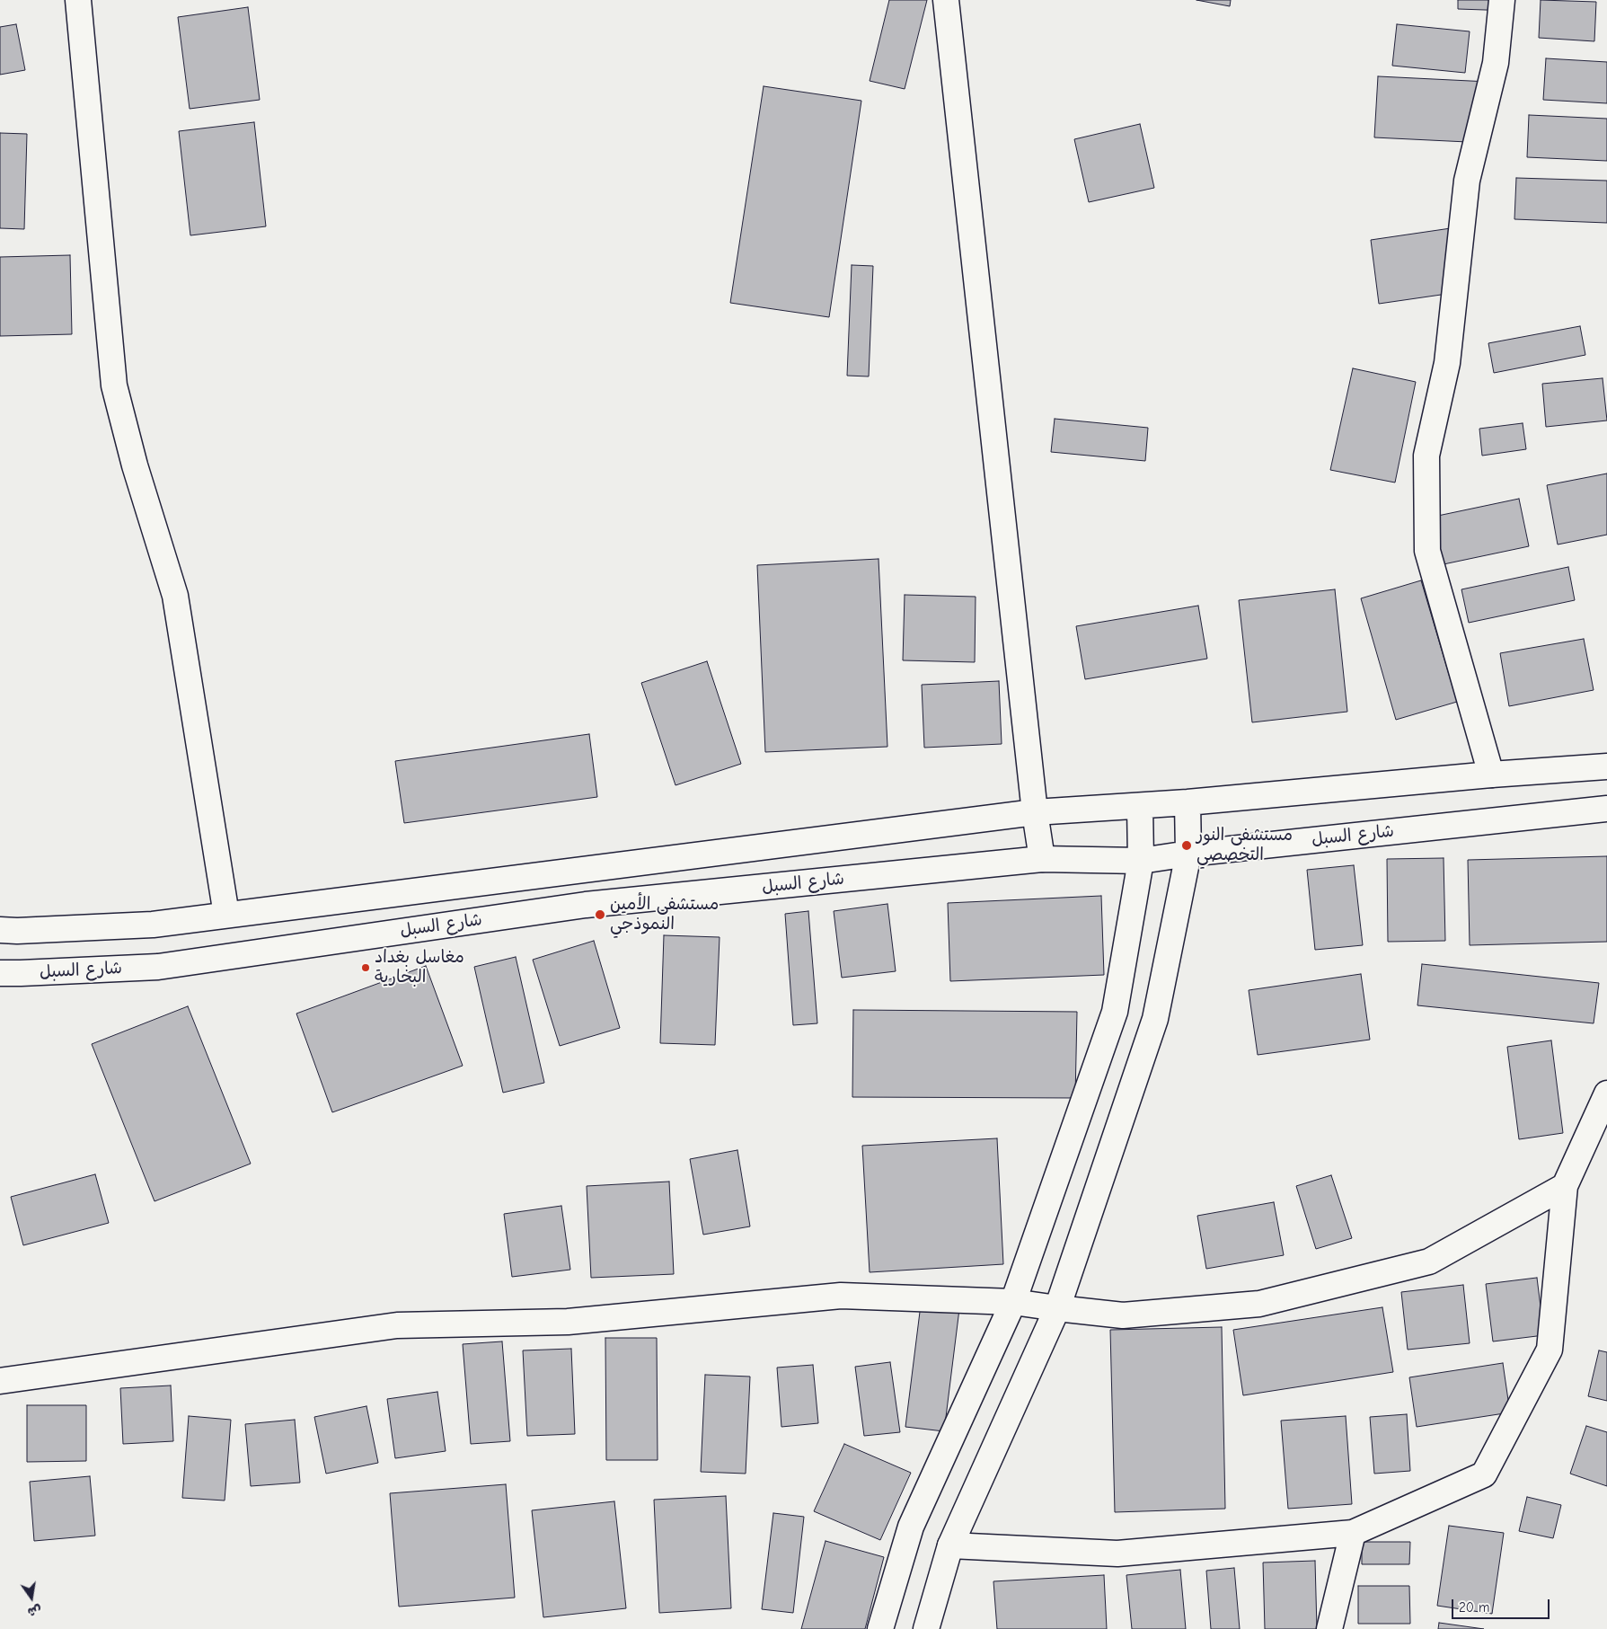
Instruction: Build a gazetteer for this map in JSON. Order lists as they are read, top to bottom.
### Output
{
  "streets": {
    "street": ["شارع السبل"]
  },
  "places": ["مستشفى النور التخصصي", "مستشفى الأمين النموذجي", "مغاسل بغداد البخارية"],
  "scale_bar": "20 m",
  "north": "bottom"
}
